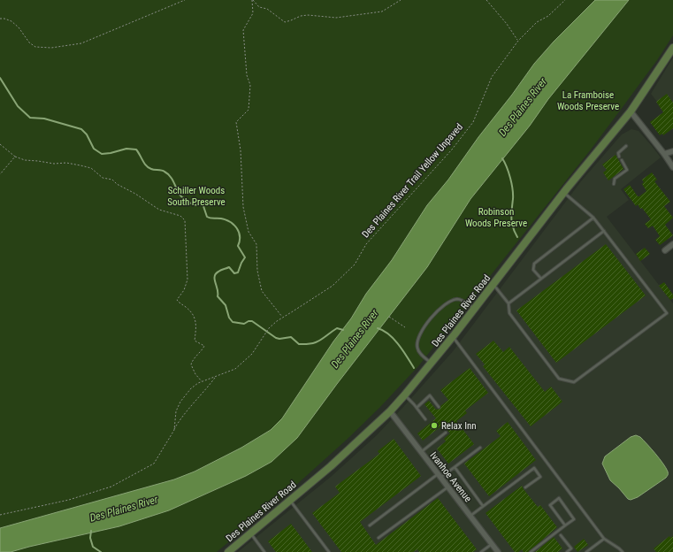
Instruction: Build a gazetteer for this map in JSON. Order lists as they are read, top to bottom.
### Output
{
  "streets": {
    "main road": ["Des Plaines River Road"],
    "street": ["Ivanhoe Avenue"],
    "path": ["Des Plaines River Trail Yellow Unpaved"]
  },
  "crossings": [
    ["Des Plaines River Road", "Ivanhoe Avenue"]
  ],
  "water": ["Des Plaines River"],
  "parks": ["La Framboise Woods Preserve", "Schiller Woods South Preserve", "Robinson Woods Preserve"],
  "places": ["Relax Inn"]
}
